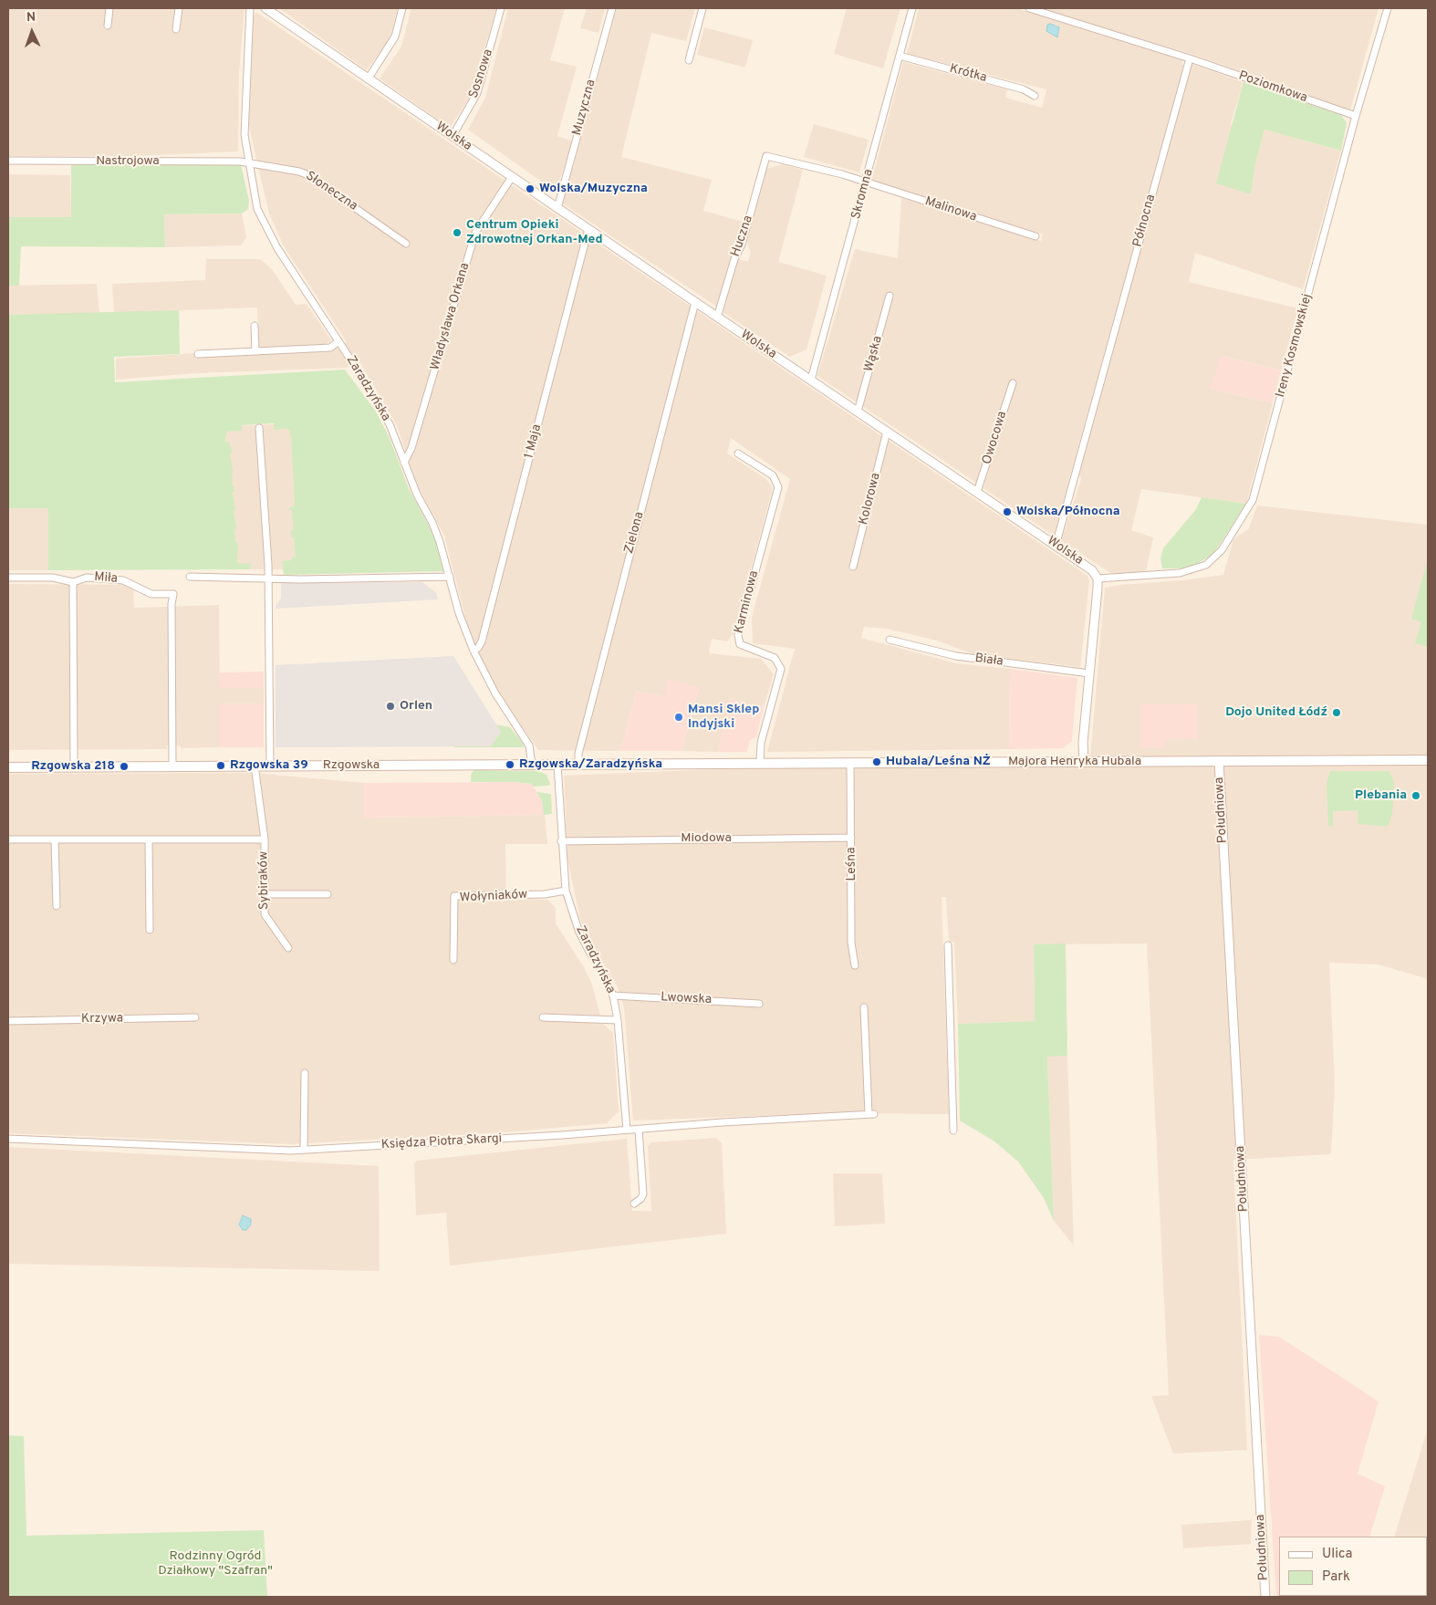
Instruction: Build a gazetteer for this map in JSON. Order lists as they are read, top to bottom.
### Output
{
  "streets": {
    "main road": ["Majora Henryka Hubala", "Rzgowska"],
    "street": [
      "Sosnowa",
      "Krótka",
      "Poziomkowa",
      "Muzyczna",
      "Wolska",
      "Nastrojowa",
      "Słoneczna",
      "Skromna",
      "Malinowa",
      "Północna",
      "Huczna",
      "Władysława Orkana",
      "Ireny Kosmowskiej",
      "Wąska",
      "Zaradzyńska",
      "Owocowa",
      "1 Maja",
      "Kolorowa",
      "Zielona",
      "Miła",
      "Karminowa",
      "Biała",
      "Południowa",
      "Miodowa",
      "Leśna",
      "Sybiraków",
      "Wołyniaków",
      "Lwowska",
      "Krzywa",
      "Księdza Piotra Skargi"
    ]
  },
  "crossings": [
    ["Sosnowa", "Wolska"],
    ["Krótka", "Skromna"],
    ["Poziomkowa", "Północna"],
    ["Poziomkowa", "Ireny Kosmowskiej"],
    ["Muzyczna", "Wolska"],
    ["Wolska", "Skromna"],
    ["Wolska", "Północna"],
    ["Wolska", "Huczna"],
    ["Wolska", "Władysława Orkana"],
    ["Wolska", "Ireny Kosmowskiej"],
    ["Wolska", "Wąska"],
    ["Wolska", "Owocowa"],
    ["Wolska", "1 Maja"],
    ["Wolska", "Kolorowa"],
    ["Wolska", "Zielona"],
    ["Nastrojowa", "Słoneczna"],
    ["Nastrojowa", "Zaradzyńska"],
    ["Słoneczna", "Zaradzyńska"],
    ["Skromna", "Malinowa"],
    ["Malinowa", "Huczna"],
    ["Władysława Orkana", "Zaradzyńska"],
    ["Zaradzyńska", "1 Maja"],
    ["Zaradzyńska", "Majora Henryka Hubala"],
    ["Zaradzyńska", "Rzgowska"],
    ["Zaradzyńska", "Miodowa"],
    ["Zaradzyńska", "Wołyniaków"],
    ["Zaradzyńska", "Lwowska"],
    ["Zaradzyńska", "Księdza Piotra Skargi"],
    ["Zielona", "Majora Henryka Hubala"],
    ["Miła", "Rzgowska"],
    ["Karminowa", "Majora Henryka Hubala"],
    ["Majora Henryka Hubala", "Rzgowska"],
    ["Majora Henryka Hubala", "Południowa"],
    ["Majora Henryka Hubala", "Leśna"],
    ["Miodowa", "Leśna"]
  ],
  "parks": ["Rodzinny Ogród Działkowy \"Szafran\""],
  "places": [
    "Wolska/Muzyczna",
    "Centrum Opieki Zdrowotnej Orkan-Med",
    "Wolska/Północna",
    "Orlen",
    "Dojo United Łódź",
    "Mansi Sklep Indyjski",
    "Hubala/Leśna NŻ",
    "Rzgowska/Zaradzyńska",
    "Rzgowska 39",
    "Rzgowska 218",
    "Plebania"
  ],
  "legend": ["Ulica", "Park"],
  "north": "top"
}
